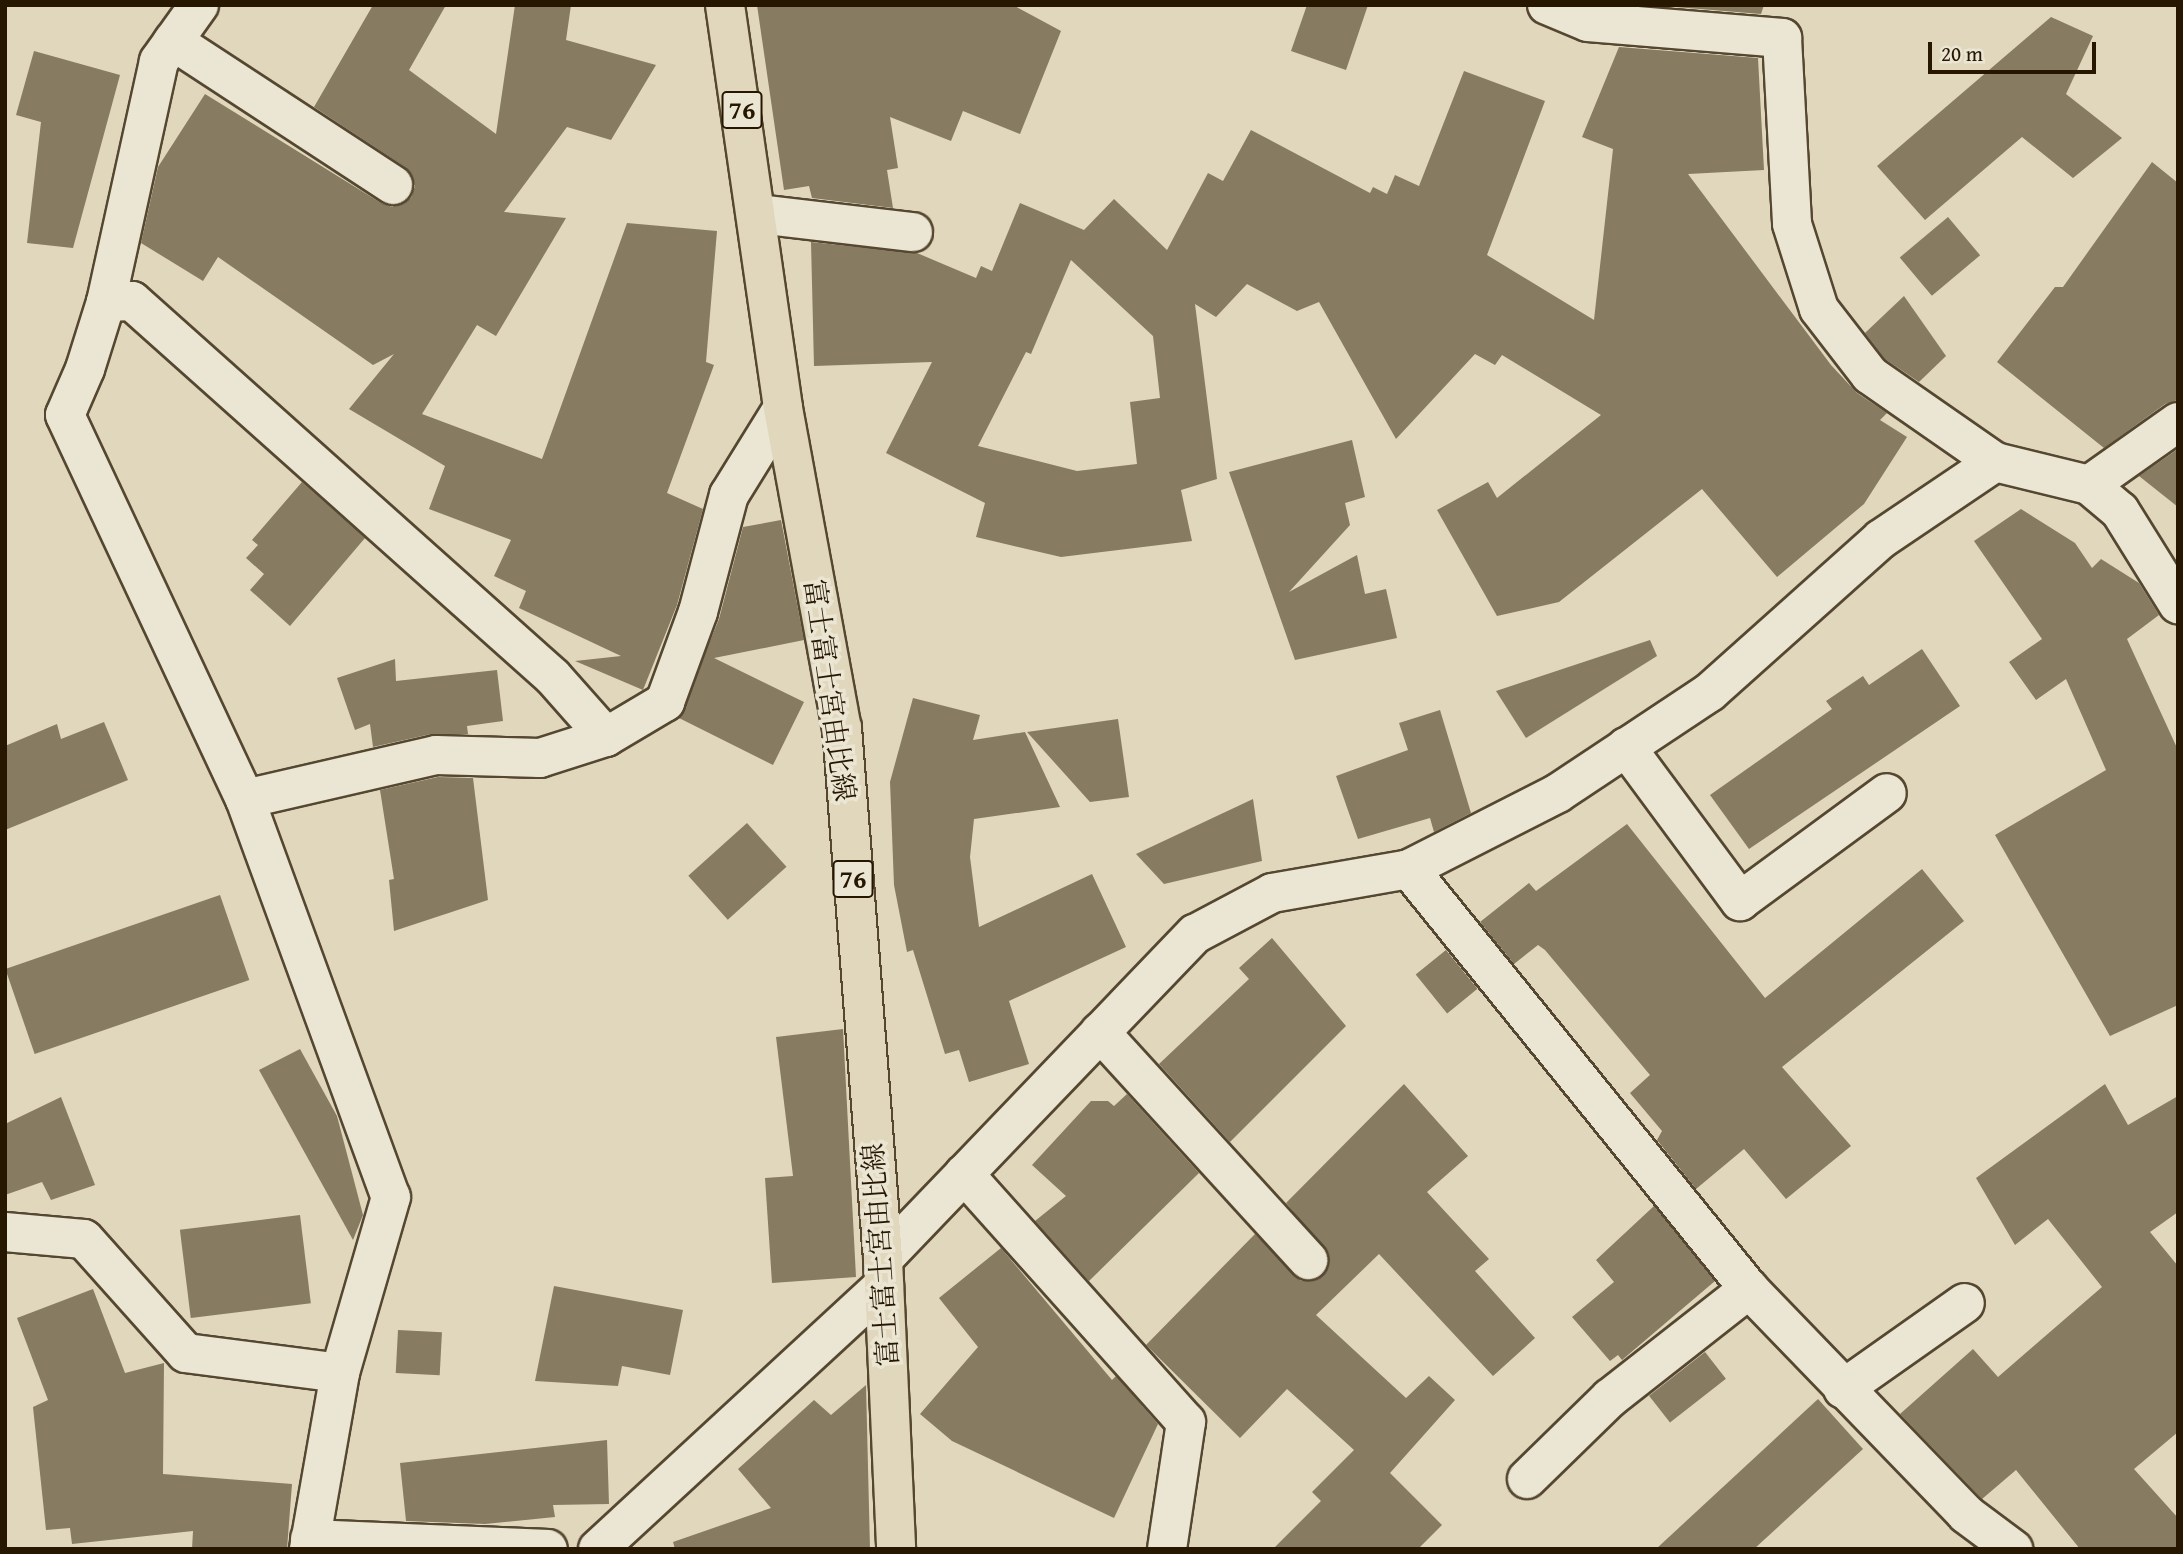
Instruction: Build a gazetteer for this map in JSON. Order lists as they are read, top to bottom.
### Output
{
  "streets": {
    "main road": ["76", "富士富士宮由比線"]
  },
  "scale_bar": "20 m"
}
